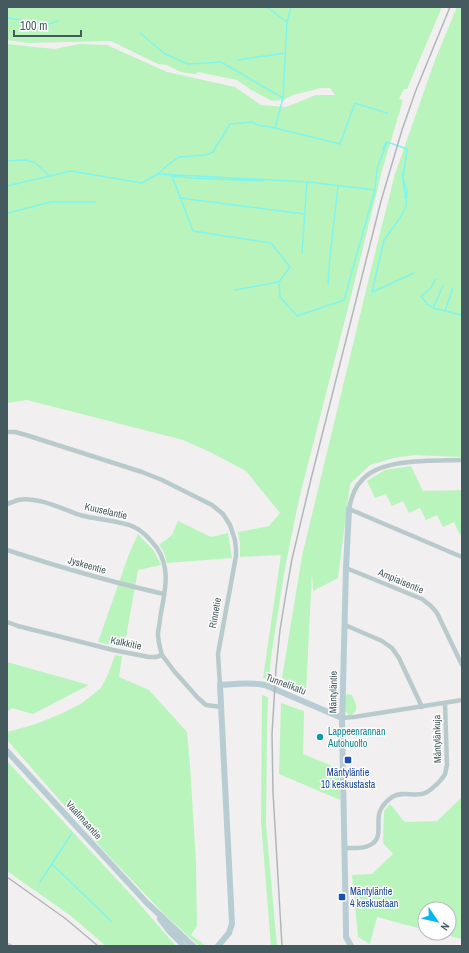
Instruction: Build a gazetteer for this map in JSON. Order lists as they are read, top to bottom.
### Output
{
  "streets": {
    "street": [
      "Kuuselantie",
      "Jyskeentie",
      "Ampiaisentie",
      "Rinnetie",
      "Kalkkitie",
      "Tunnelikatu",
      "Mäntyläntie",
      "Mäntylänkuja",
      "Vaalimaantie"
    ]
  },
  "crossings": [
    ["Kuuselantie", "Jyskeentie"],
    ["Kuuselantie", "Kalkkitie"],
    ["Ampiaisentie", "Mäntyläntie"],
    ["Rinnetie", "Tunnelikatu"],
    ["Tunnelikatu", "Mäntyläntie"],
    ["Mäntyläntie", "Mäntylänkuja"]
  ],
  "places": {
    "other": ["Lappeenrannan Autohuolto"],
    "transit": ["Mäntyläntie 10 keskustasta", "Mäntyläntie 4 keskustaan"]
  },
  "scale_bar": "100 m",
  "north": "bottom right"
}
